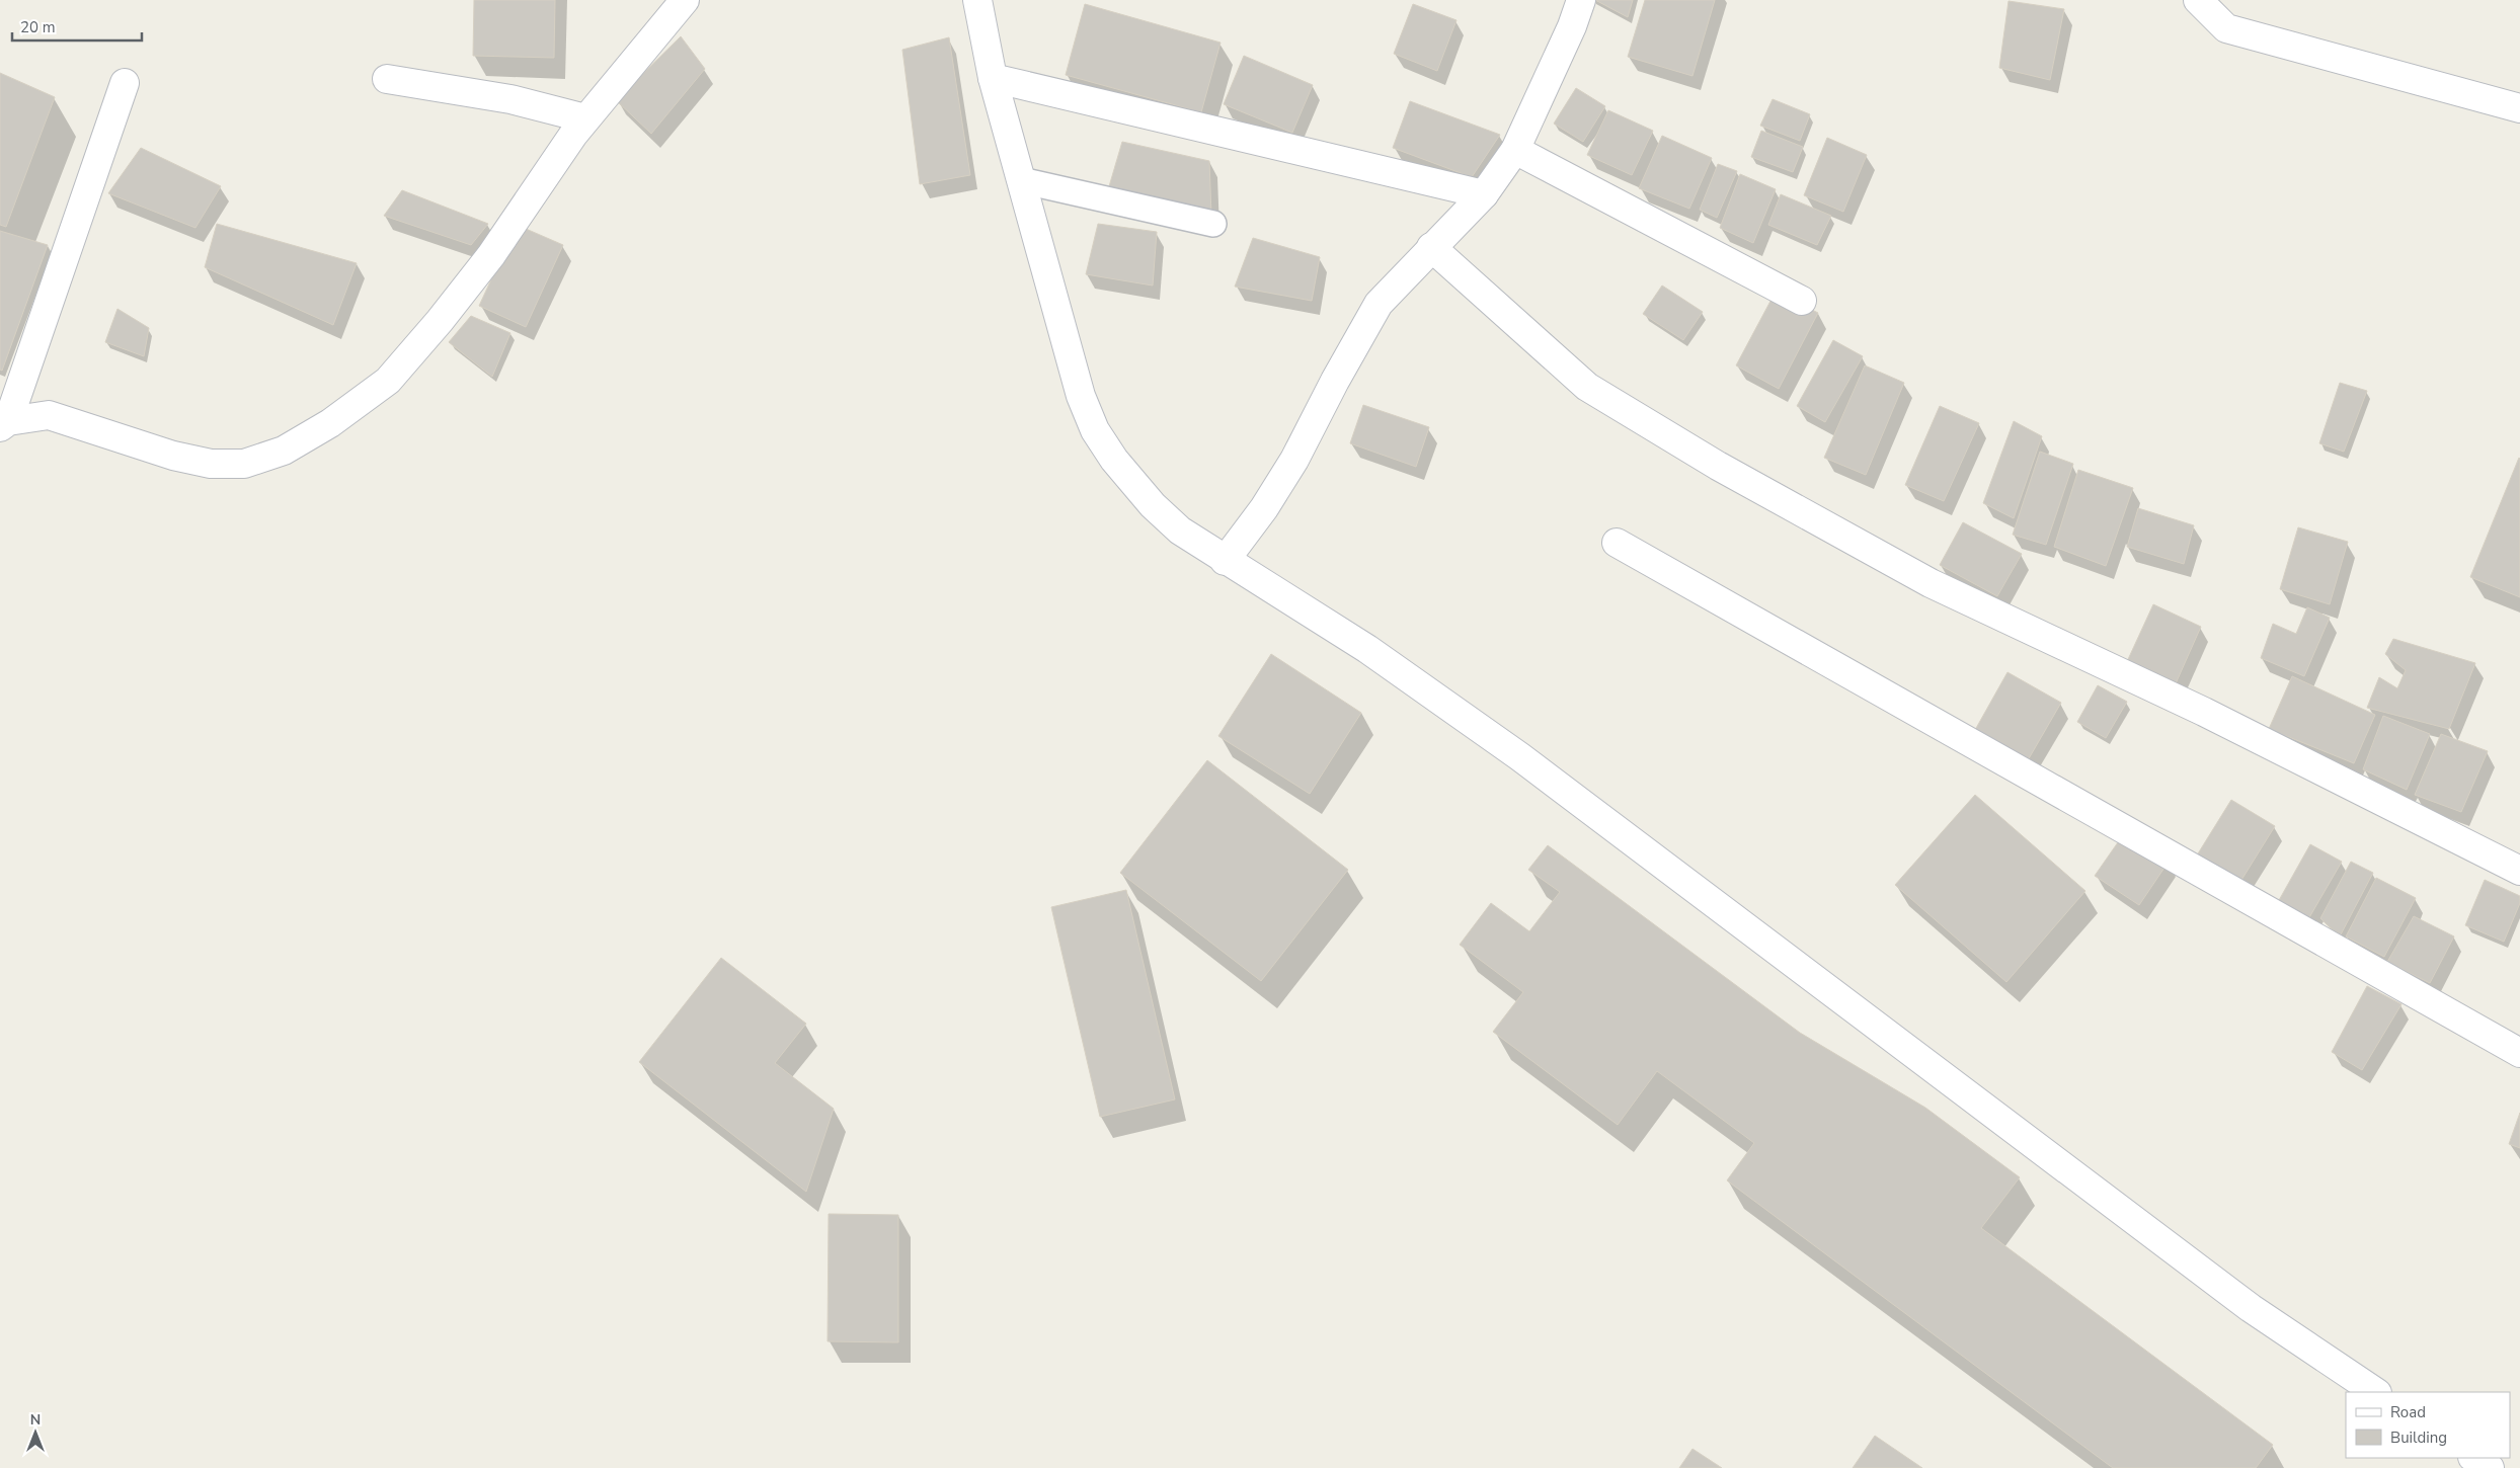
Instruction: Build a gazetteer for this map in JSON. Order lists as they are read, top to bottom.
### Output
{
  "legend": ["Road", "Building"],
  "scale_bar": "20 m",
  "north": "top"
}
